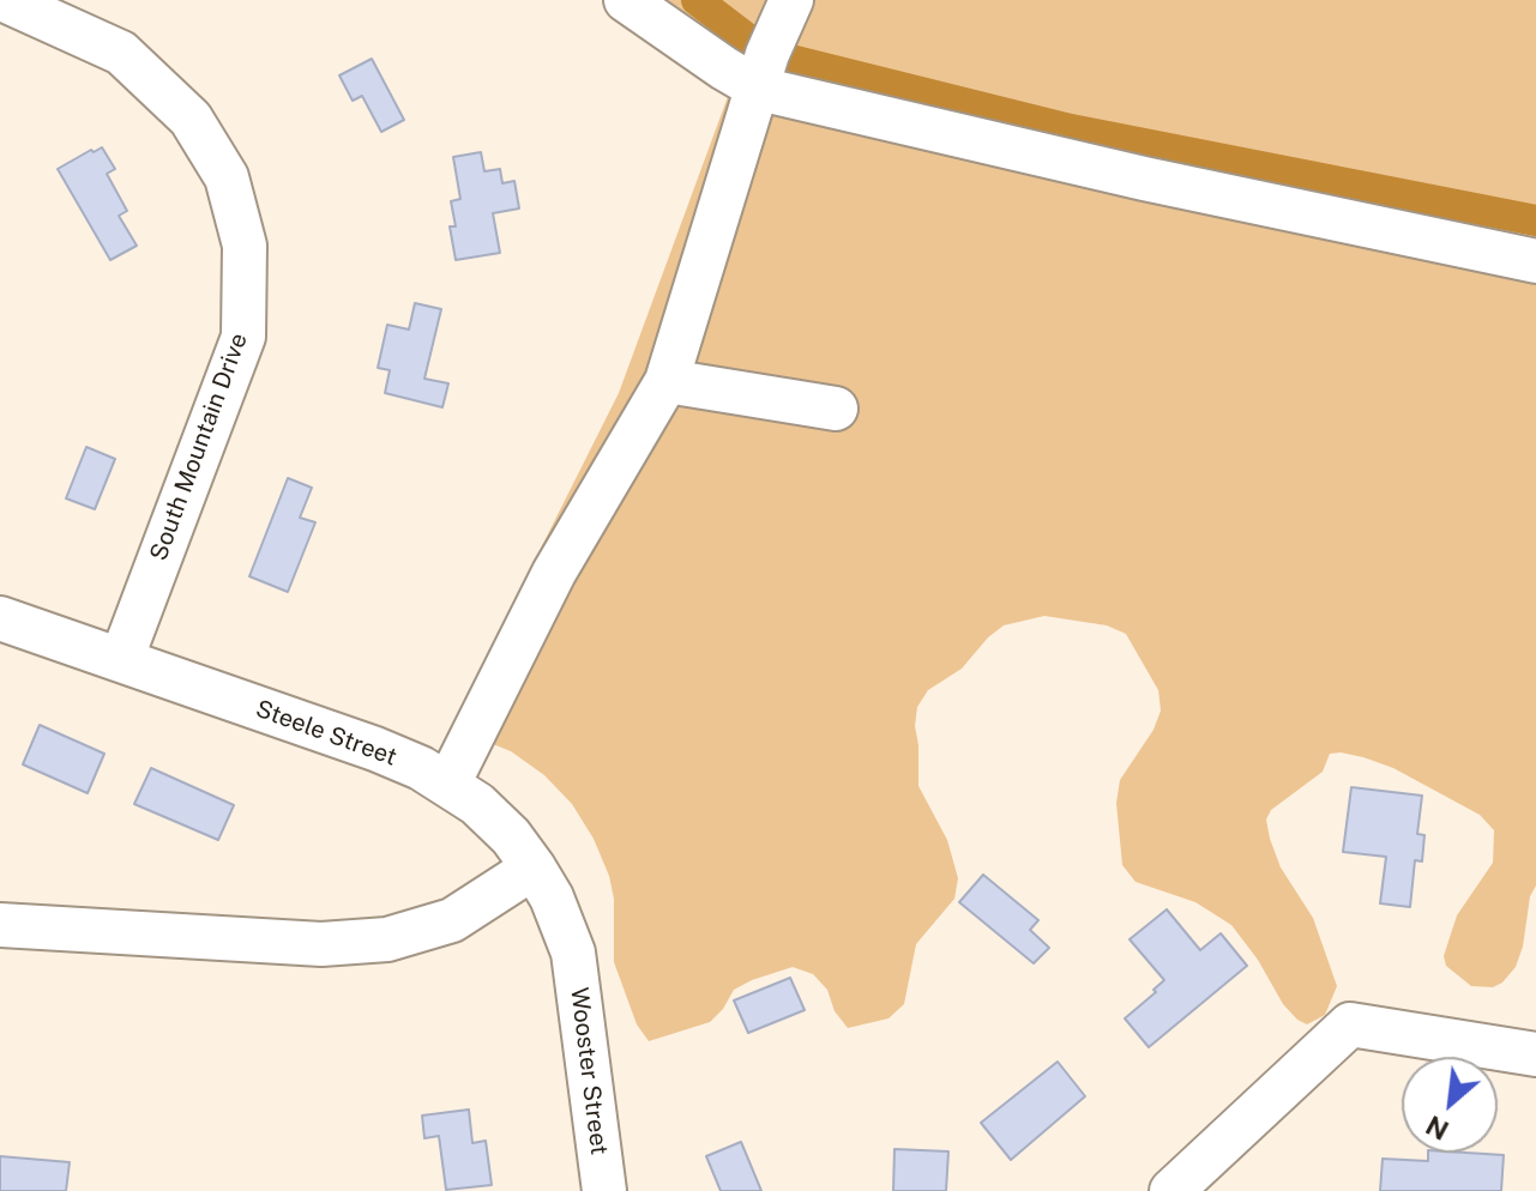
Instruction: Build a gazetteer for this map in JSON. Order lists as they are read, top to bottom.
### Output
{
  "streets": {
    "street": ["South Mountain Drive", "Steele Street", "Wooster Street"]
  },
  "crossings": [
    ["South Mountain Drive", "Steele Street"],
    ["Steele Street", "Wooster Street"]
  ],
  "north": "bottom left"
}
